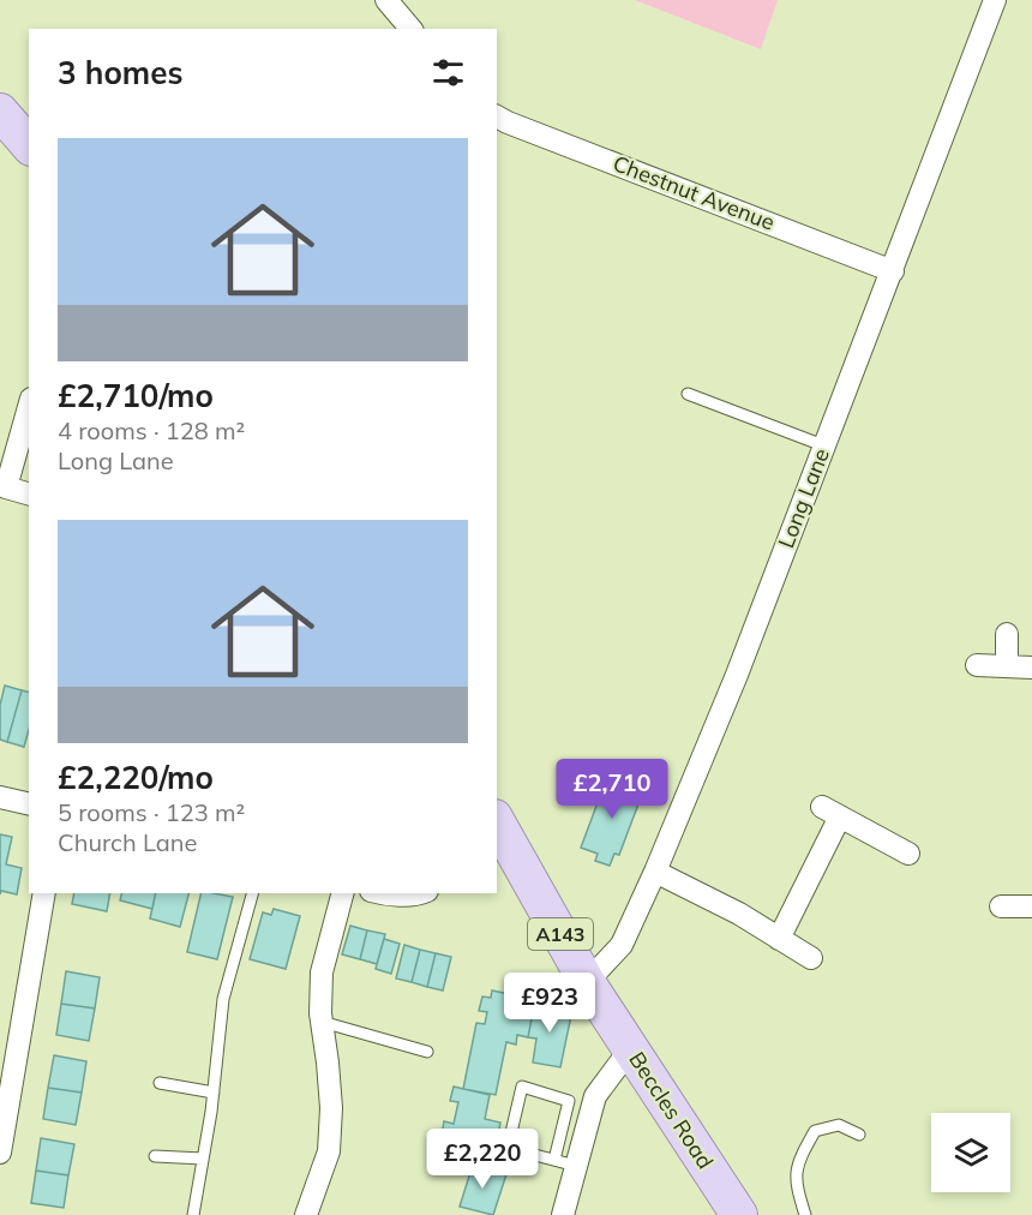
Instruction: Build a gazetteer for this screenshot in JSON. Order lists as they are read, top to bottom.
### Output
{
  "streets": {
    "highway": ["A143", "Beccles Road"],
    "street": ["Chestnut Avenue", "Long Lane"]
  },
  "crossings": [
    ["Chestnut Avenue", "Long Lane"],
    ["Long Lane", "Beccles Road"]
  ],
  "page": {
    "heading": "3 homes",
    "list": [
      {
        "name": "£2,710/mo",
        "note": "4 rooms · 128 m² · Long Lane"
      },
      {
        "name": "£2,220/mo",
        "note": "5 rooms · 123 m² · Church Lane"
      }
    ],
    "price": ["£2,710", "£923", "£2,220"]
  }
}
